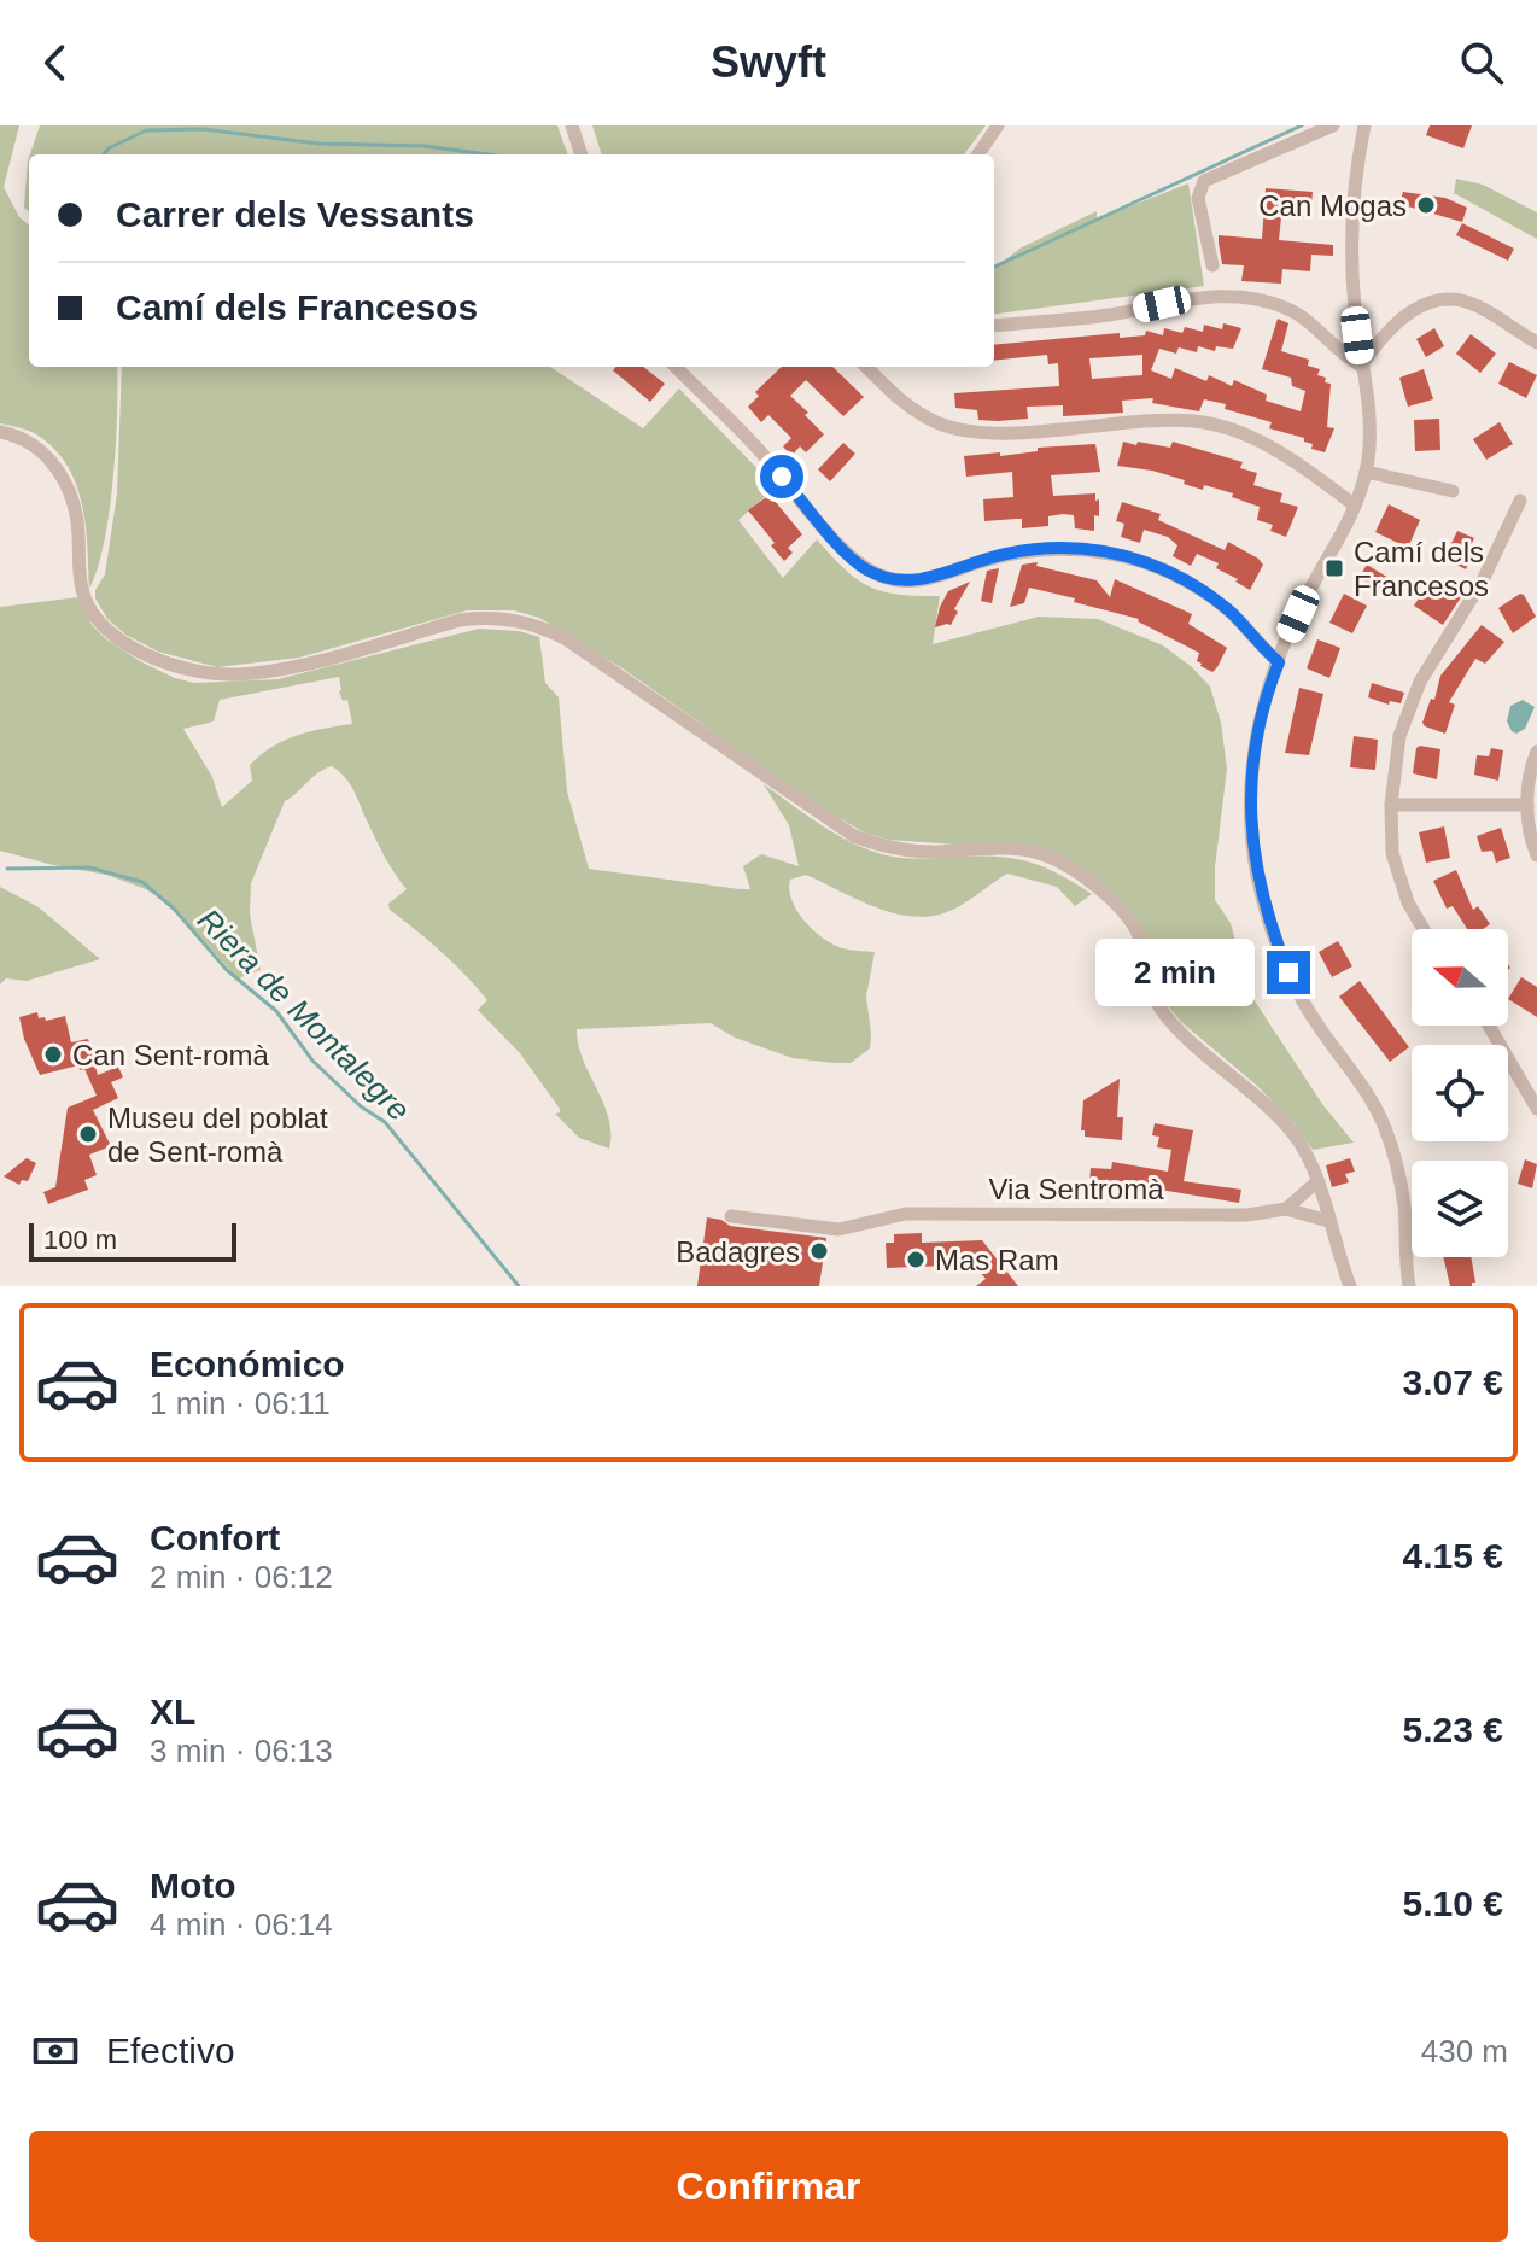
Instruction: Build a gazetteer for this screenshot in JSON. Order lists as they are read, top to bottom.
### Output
{
  "streets": {
    "street": ["Via Sentromà"]
  },
  "water": ["Riera de Montalegre"],
  "places": {
    "other": [
      "Can Mogas",
      "Can Sent-romà",
      "Museu del poblat de Sent-romà",
      "Badagres",
      "Mas Ram"
    ],
    "transit": ["Camí dels Francesos"]
  },
  "scale_bar": "100 m",
  "north": "left",
  "page": {
    "header": "Swyft",
    "banner": ["Carrer dels Vessants", "Camí dels Francesos"],
    "bubble": "2 min",
    "scale": "100 m",
    "list": [
      {
        "name": "Económico",
        "note": "1 min · 06:11",
        "value": "3.07 €"
      },
      {
        "name": "Confort",
        "note": "2 min · 06:12",
        "value": "4.15 €"
      },
      {
        "name": "XL",
        "note": "3 min · 06:13",
        "value": "5.23 €"
      },
      {
        "name": "Moto",
        "note": "4 min · 06:14",
        "value": "5.10 €"
      }
    ],
    "pay": ["Efectivo", "430 m"],
    "buttons": "Confirmar"
  }
}
